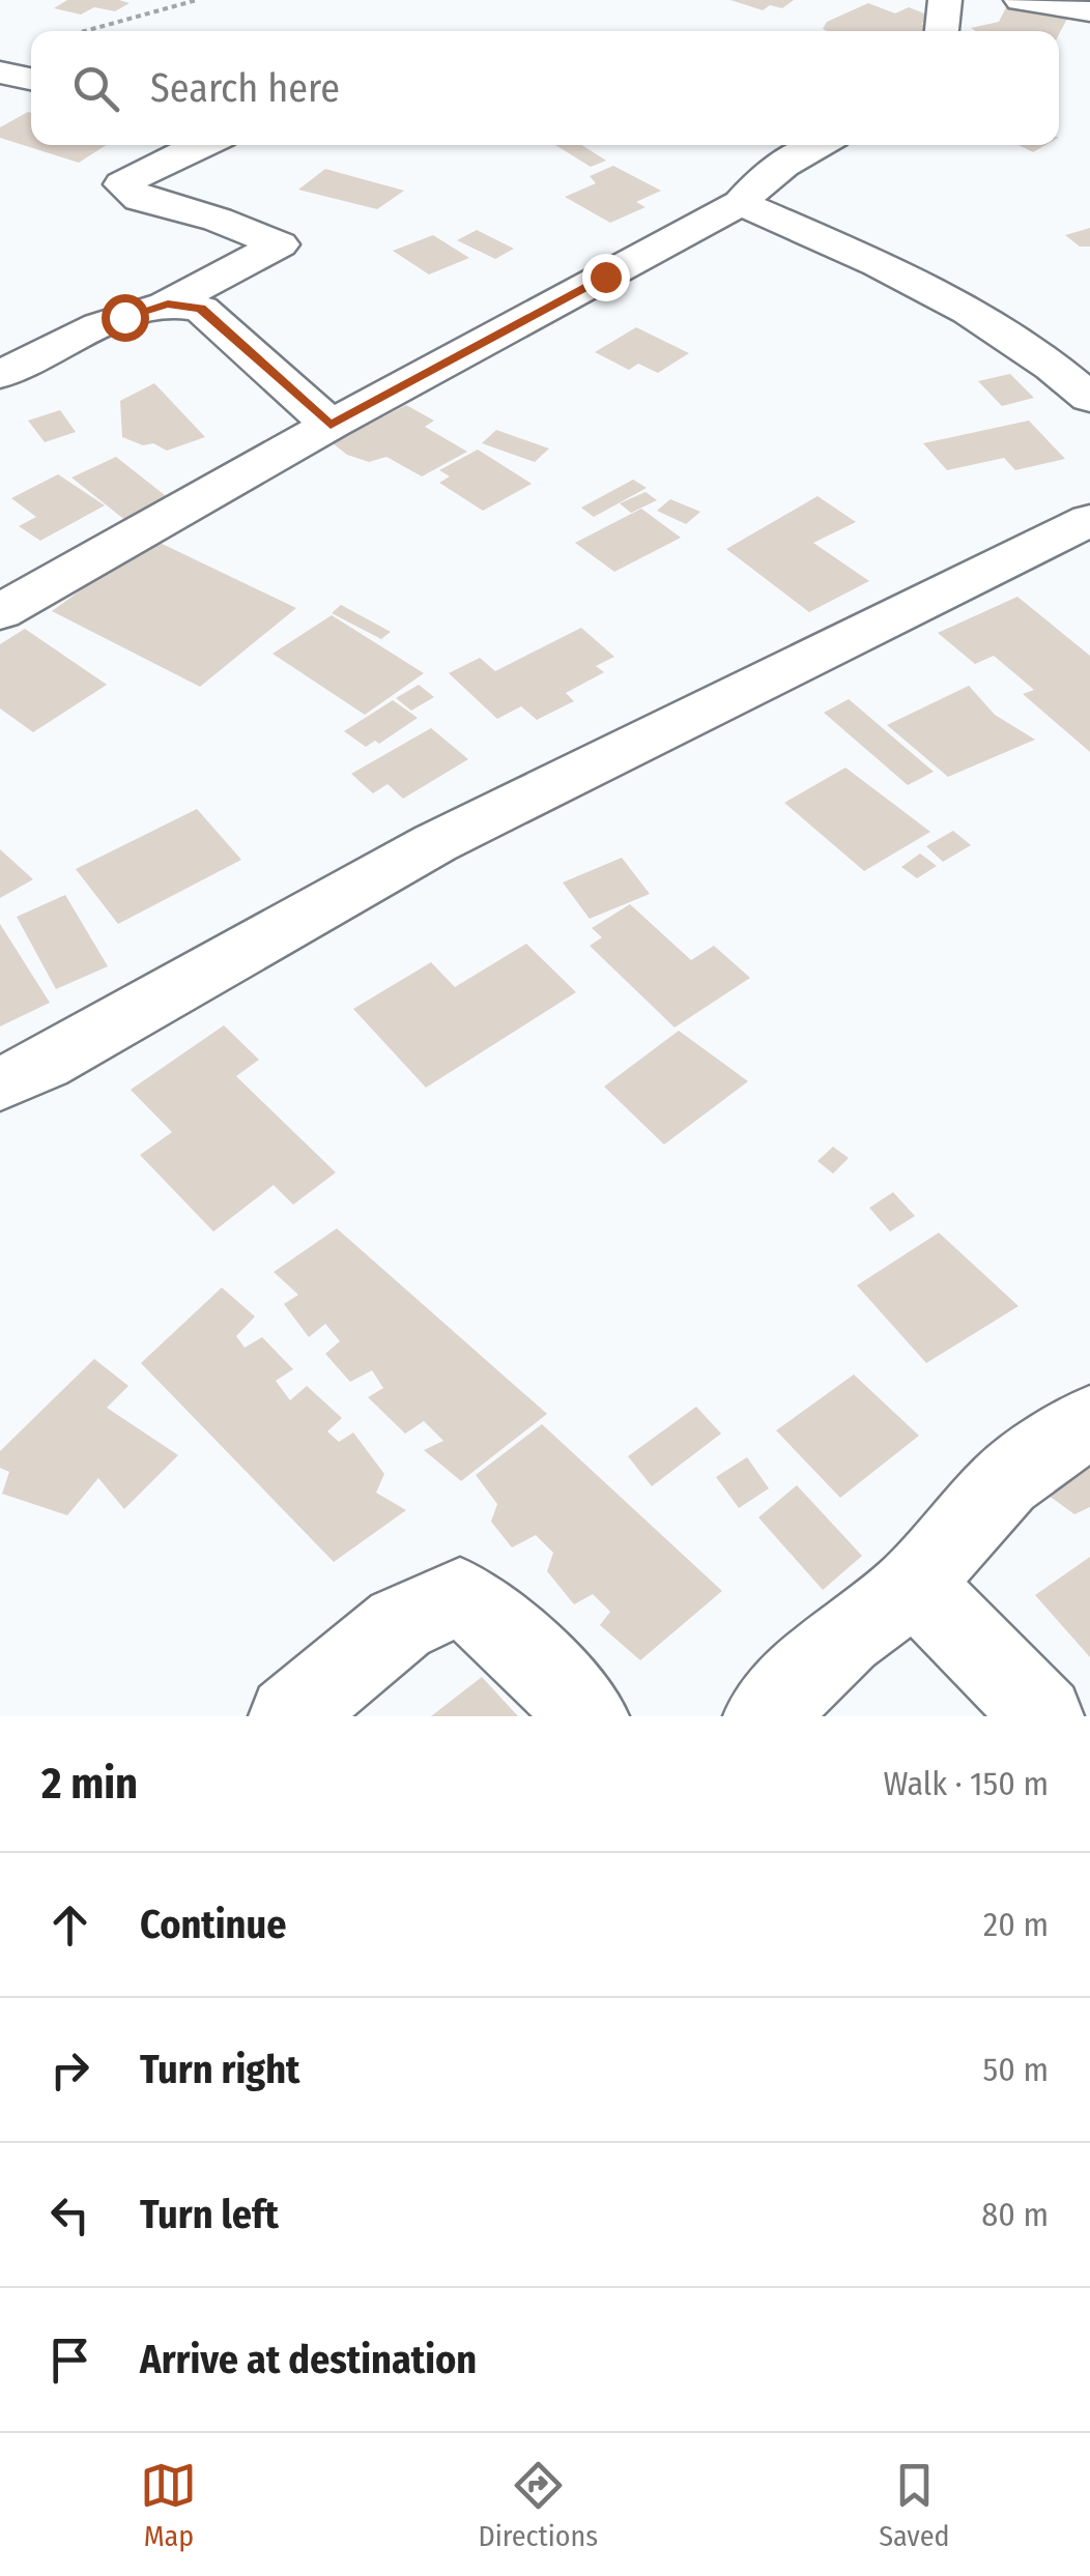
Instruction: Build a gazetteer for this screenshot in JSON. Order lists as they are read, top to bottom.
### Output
{
  "page": {
    "search": "Search here",
    "heading": ["2 min", "Walk · 150 m"],
    "list": [
      ["Continue", "20 m"],
      ["Turn right", "50 m"],
      ["Turn left", "80 m"],
      "Arrive at destination"
    ],
    "nav": ["Map", "Directions", "Saved"]
  }
}
